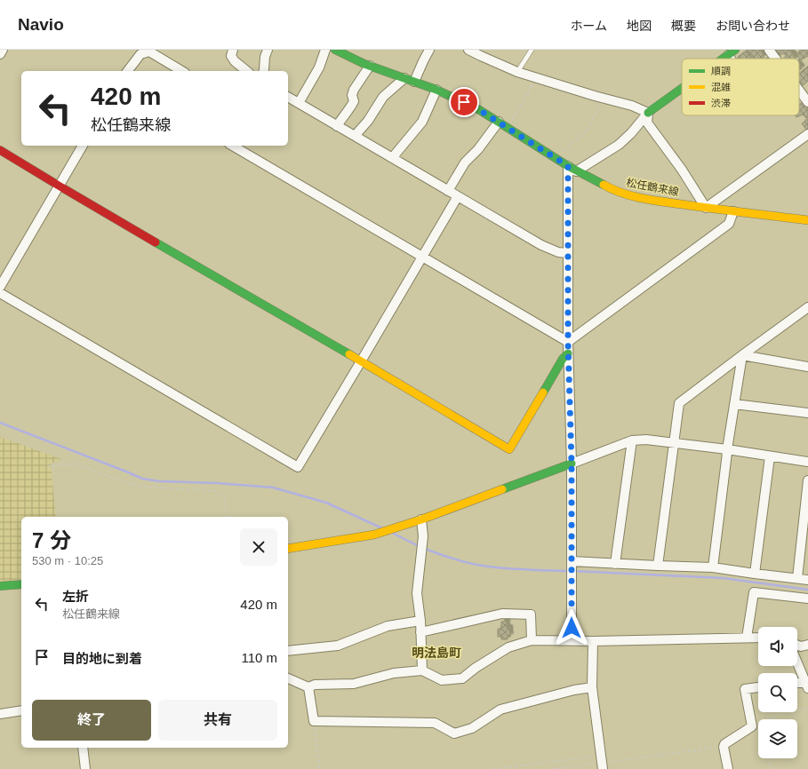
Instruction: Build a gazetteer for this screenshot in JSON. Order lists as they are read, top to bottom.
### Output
{
  "streets": {
    "street": ["松任鶴来線"]
  },
  "districts": ["明法島町"],
  "legend": ["順調", "混雑", "渋滞"],
  "page": {
    "header": "Navio",
    "nav": [
      "ホーム",
      "地図",
      "概要",
      "お問い合わせ"
    ],
    "turn": ["420 m", "松任鶴来線"],
    "heading": ["7 分", "530 m · 10:25"],
    "list": [
      {
        "name": "左折",
        "note": "松任鶴来線",
        "value": "420 m"
      },
      {
        "name": "目的地に到着",
        "value": "110 m"
      }
    ],
    "buttons": ["終了", "共有"]
  }
}
